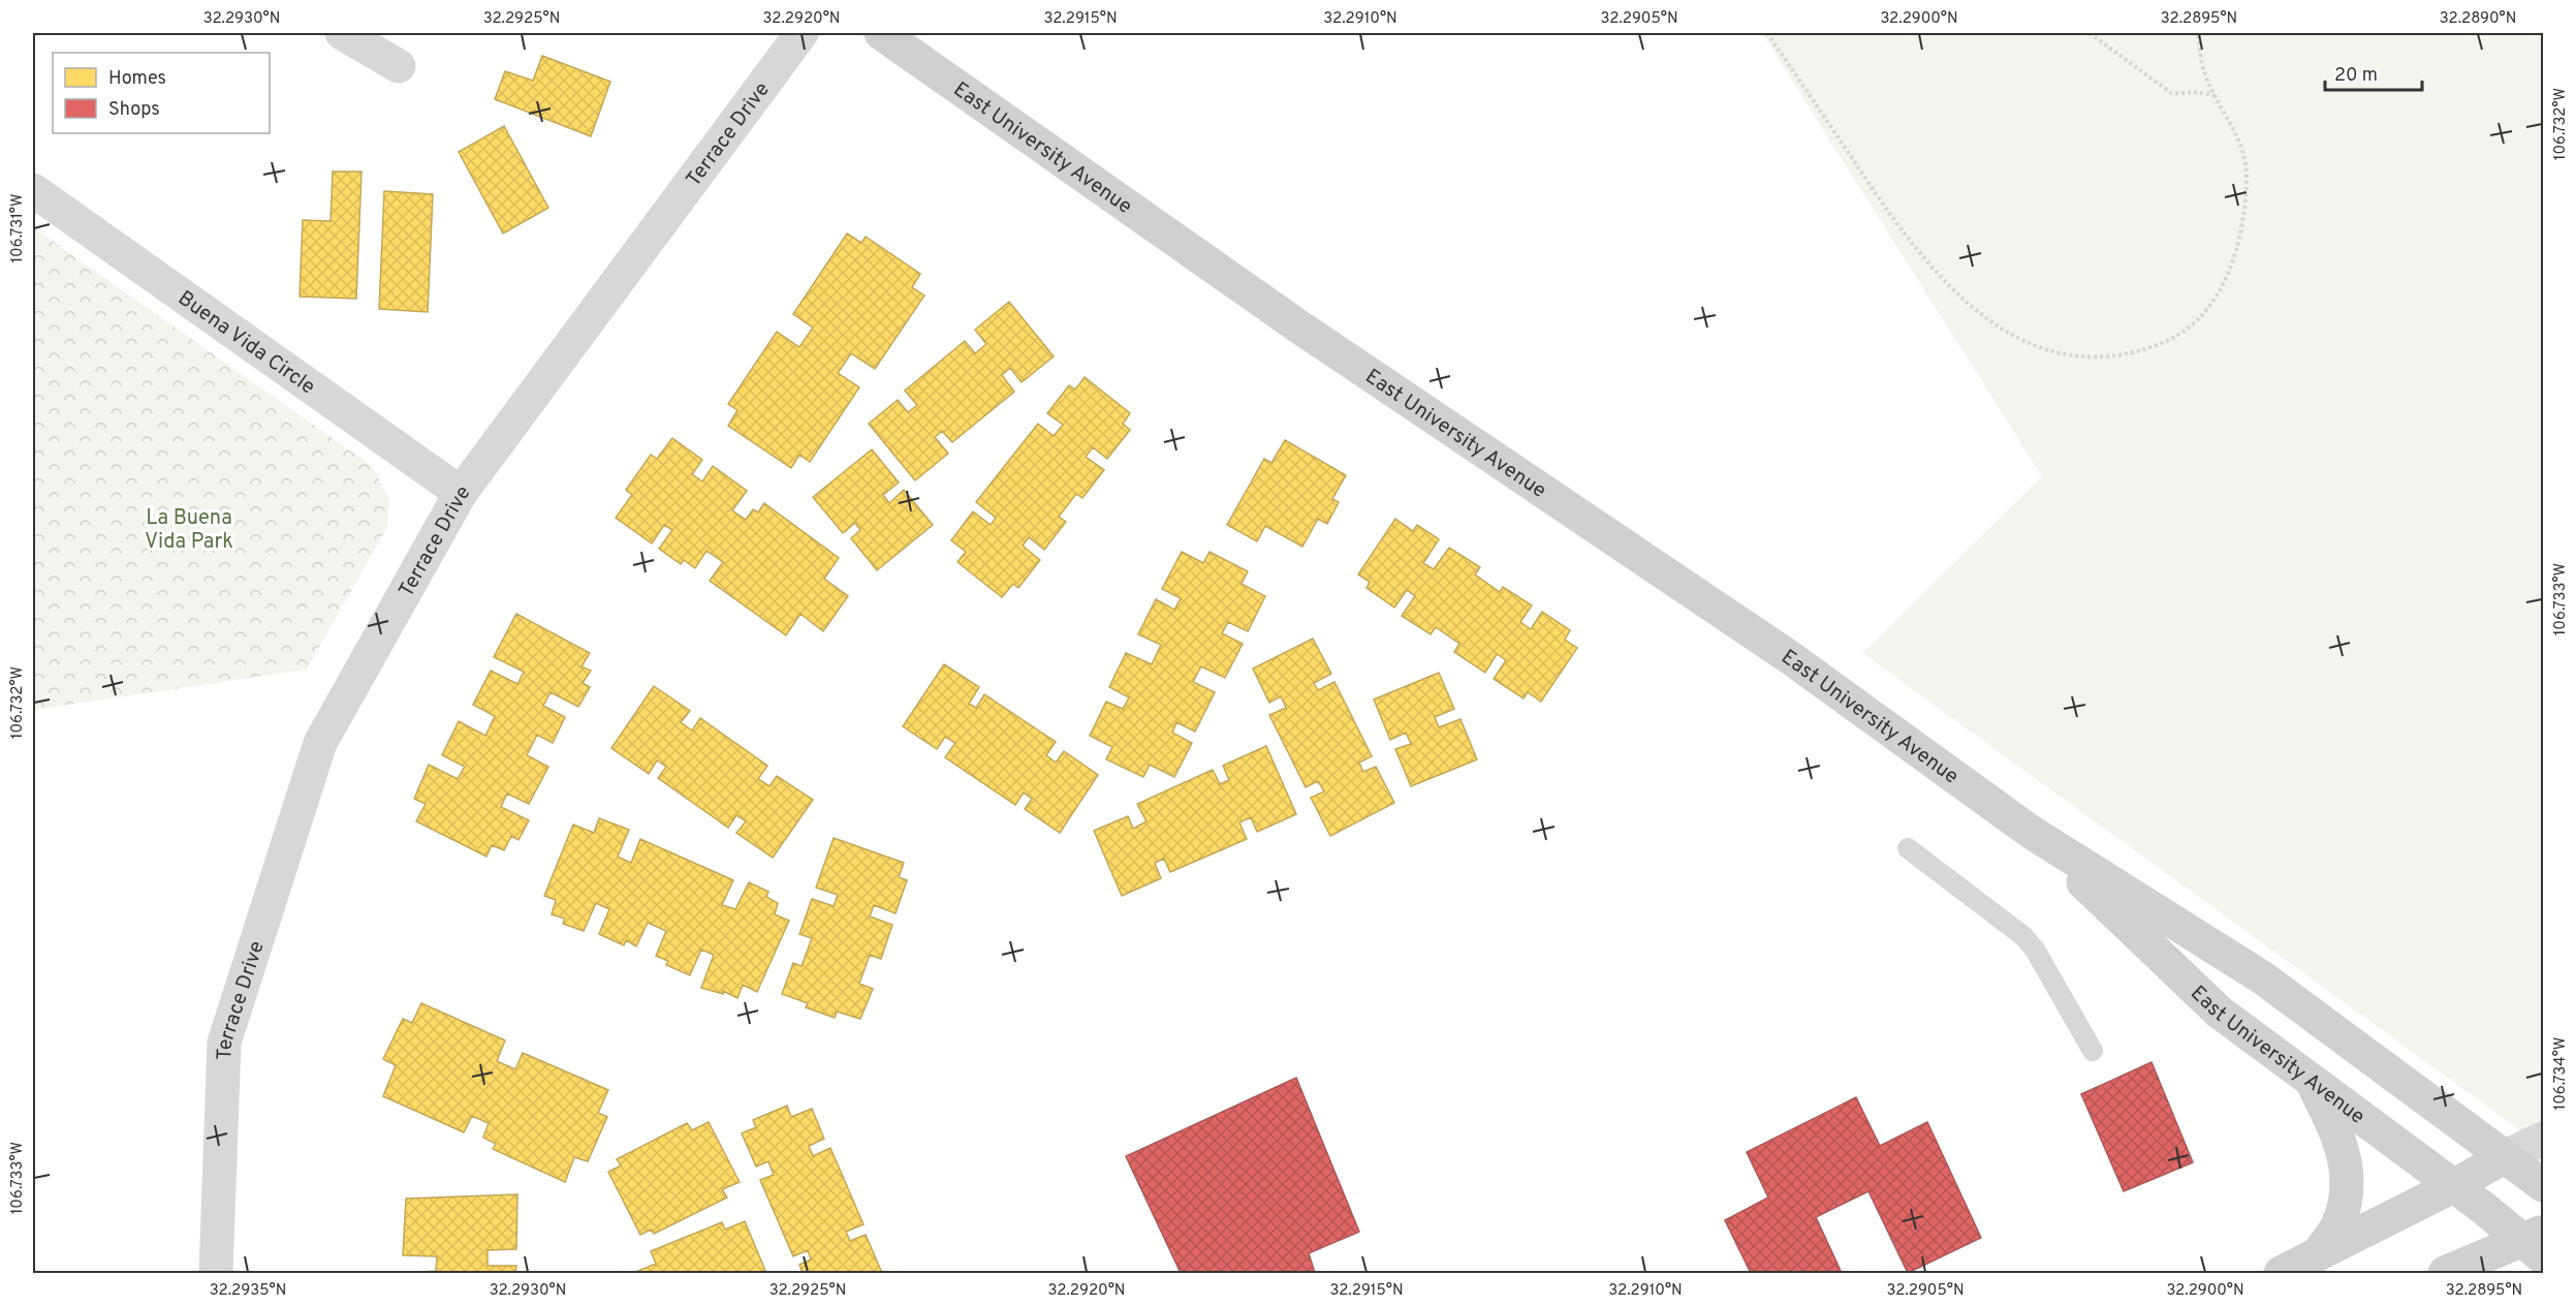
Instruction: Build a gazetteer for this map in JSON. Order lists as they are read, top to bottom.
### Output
{
  "streets": {
    "main road": ["East University Avenue"],
    "street": ["Terrace Drive", "Buena Vida Circle"]
  },
  "crossings": [
    ["Terrace Drive", "Buena Vida Circle"]
  ],
  "parks": ["La Buena Vida Park"],
  "legend": ["Homes", "Shops"],
  "scale_bar": "20 m",
  "coordinates": [
    "32.2930°N",
    "32.2925°N",
    "32.2920°N",
    "32.2915°N",
    "32.2910°N",
    "32.2905°N",
    "32.2900°N",
    "32.2895°N",
    "32.2890°N",
    "106.732°W",
    "106.731°W",
    "106.733°W",
    "106.734°W",
    "32.2935°N"
  ]
}
